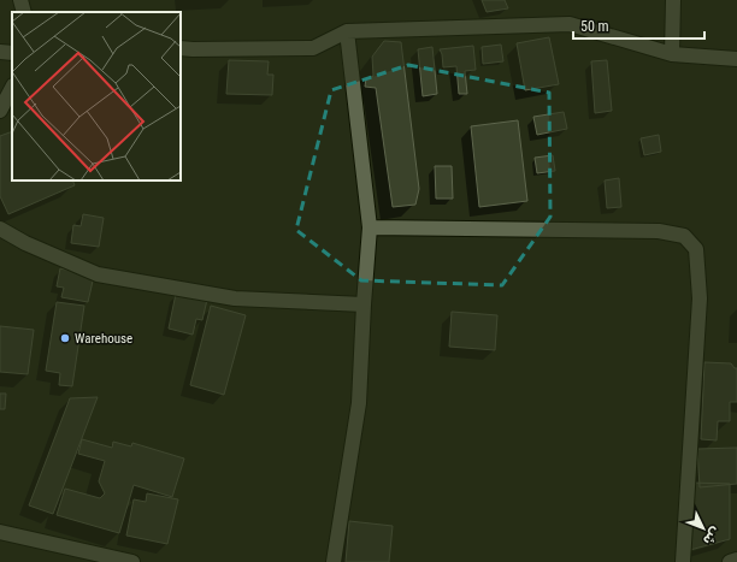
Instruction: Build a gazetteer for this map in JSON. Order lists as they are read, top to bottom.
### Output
{
  "places": ["Warehouse"],
  "scale_bar": "50 m",
  "north": "bottom right"
}
